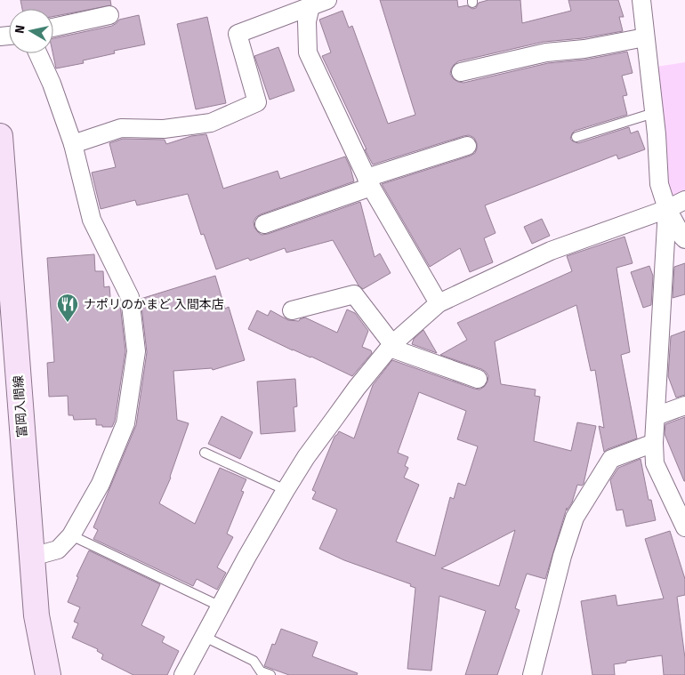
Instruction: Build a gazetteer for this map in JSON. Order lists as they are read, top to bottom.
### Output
{
  "streets": {
    "main road": ["富岡入間線"]
  },
  "places": {
    "restaurant": ["ナポリのかまど 入間本店"]
  },
  "north": "left"
}
